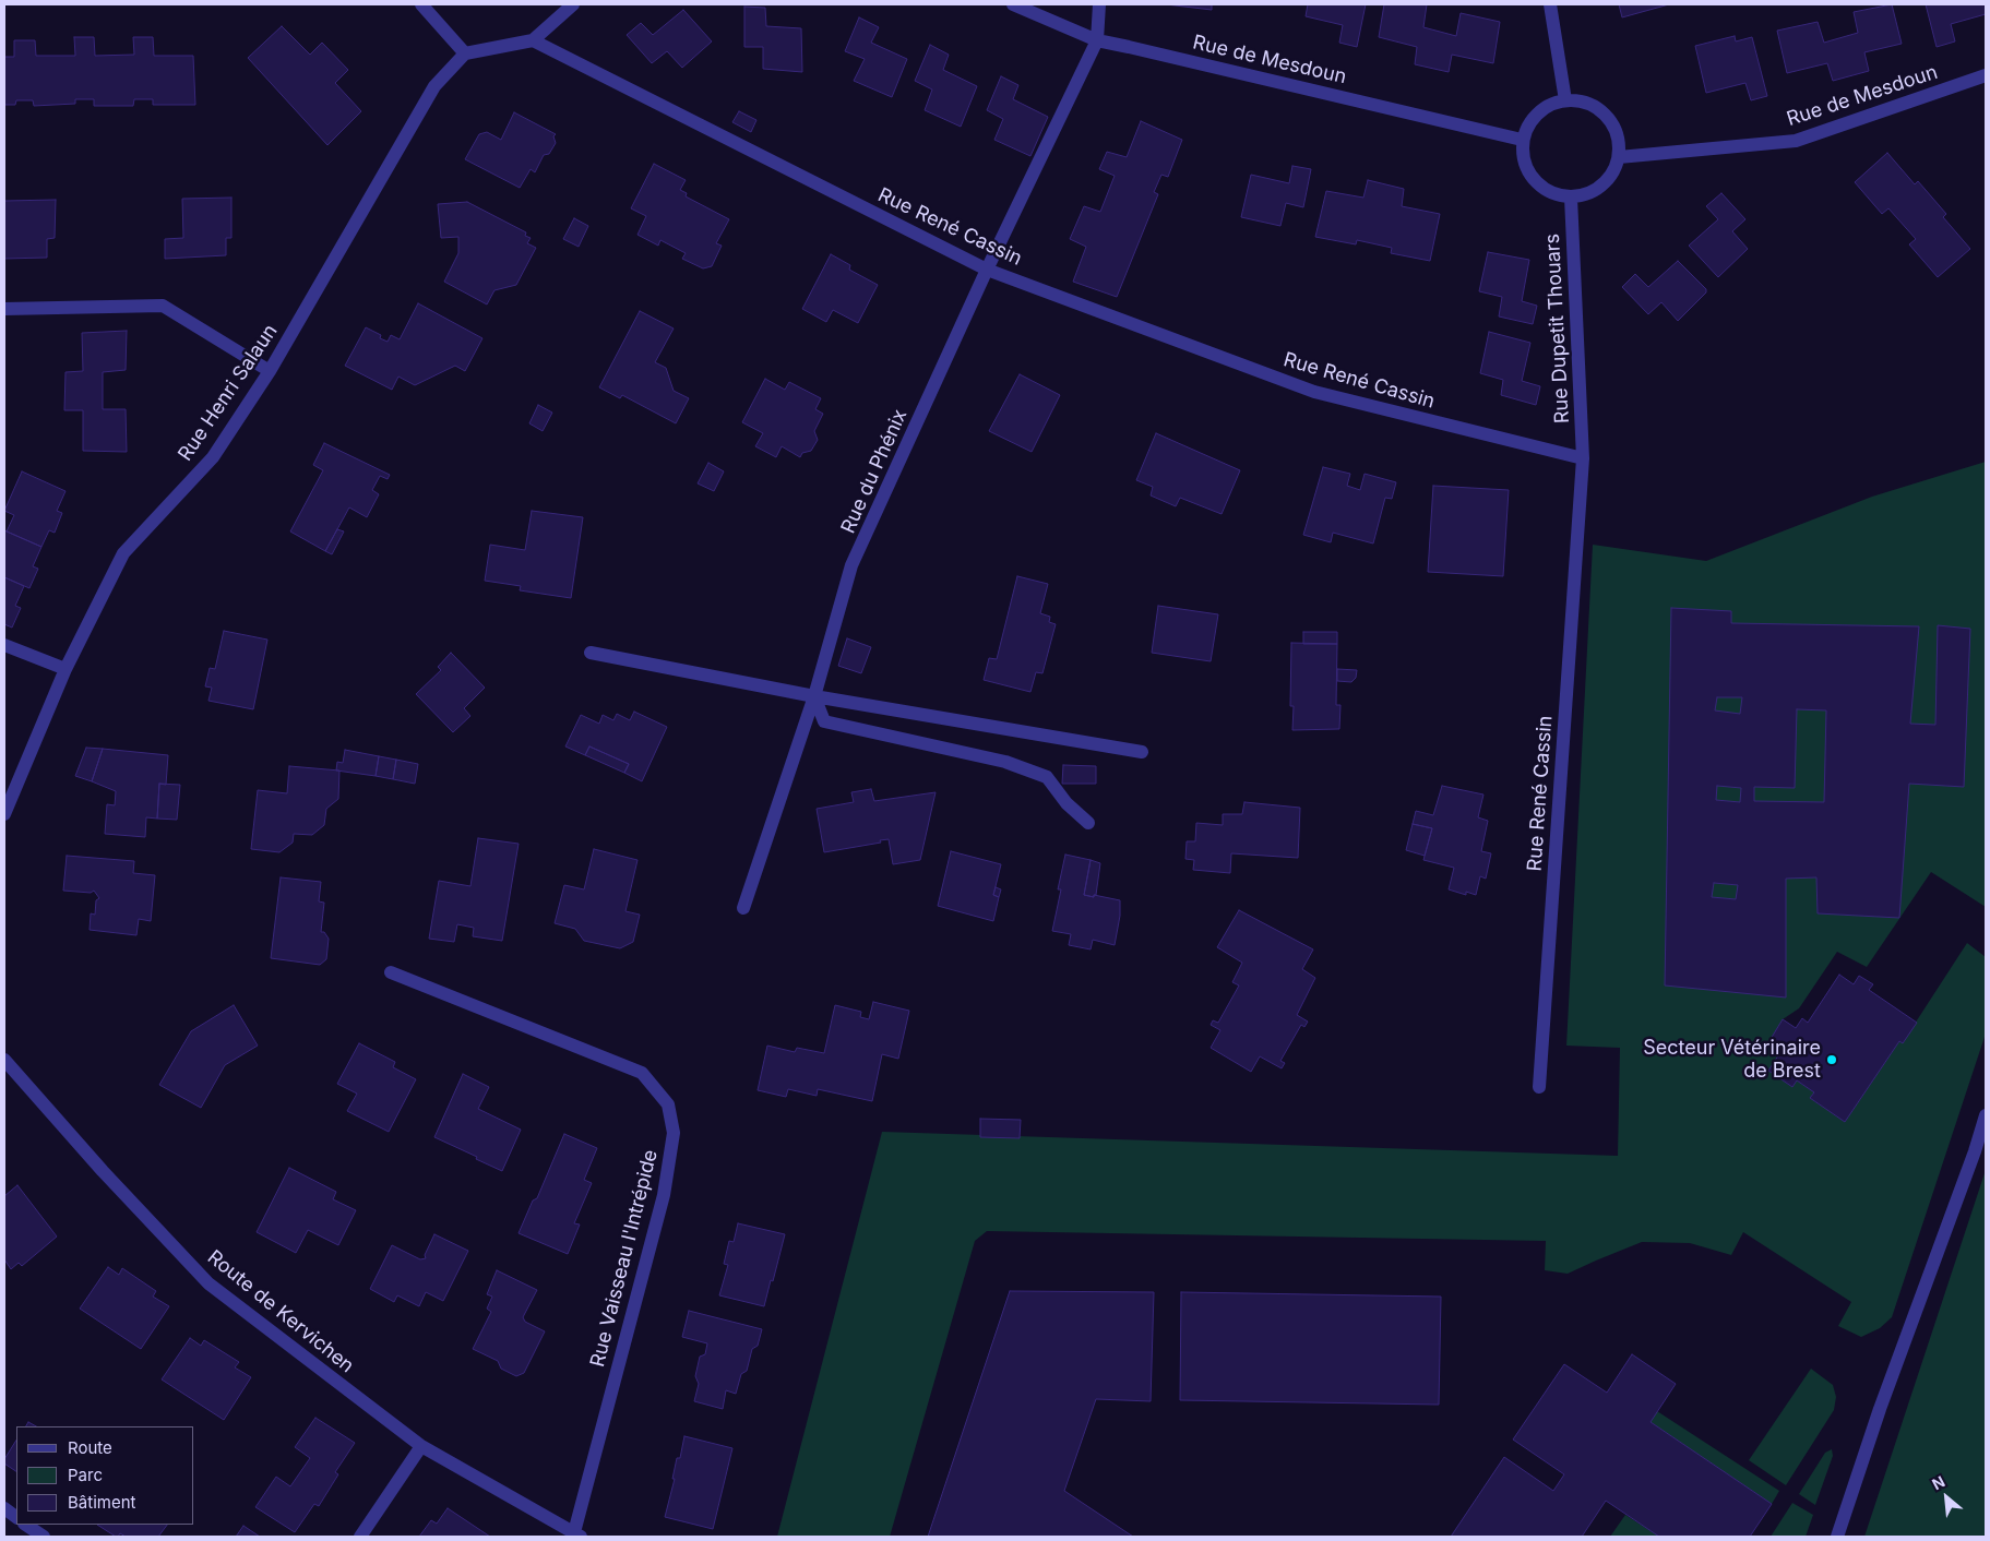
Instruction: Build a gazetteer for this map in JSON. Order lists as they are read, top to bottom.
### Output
{
  "streets": {
    "street": [
      "Rue de Mesdoun",
      "Rue René Cassin",
      "Rue Dupetit Thouars",
      "Rue Henri Salaun",
      "Rue du Phénix",
      "Rue Vaisseau l'Intrépide",
      "Route de Kervichen"
    ]
  },
  "crossings": [
    ["Rue de Mesdoun", "Rue Dupetit Thouars"],
    ["Rue de Mesdoun", "Rue du Phénix"],
    ["Rue René Cassin", "Rue Dupetit Thouars"],
    ["Rue René Cassin", "Rue du Phénix"],
    ["Rue Vaisseau l'Intrépide", "Route de Kervichen"]
  ],
  "places": ["Secteur Vétérinaire de Brest"],
  "legend": ["Route", "Parc", "Bâtiment"],
  "north": "top left"
}
